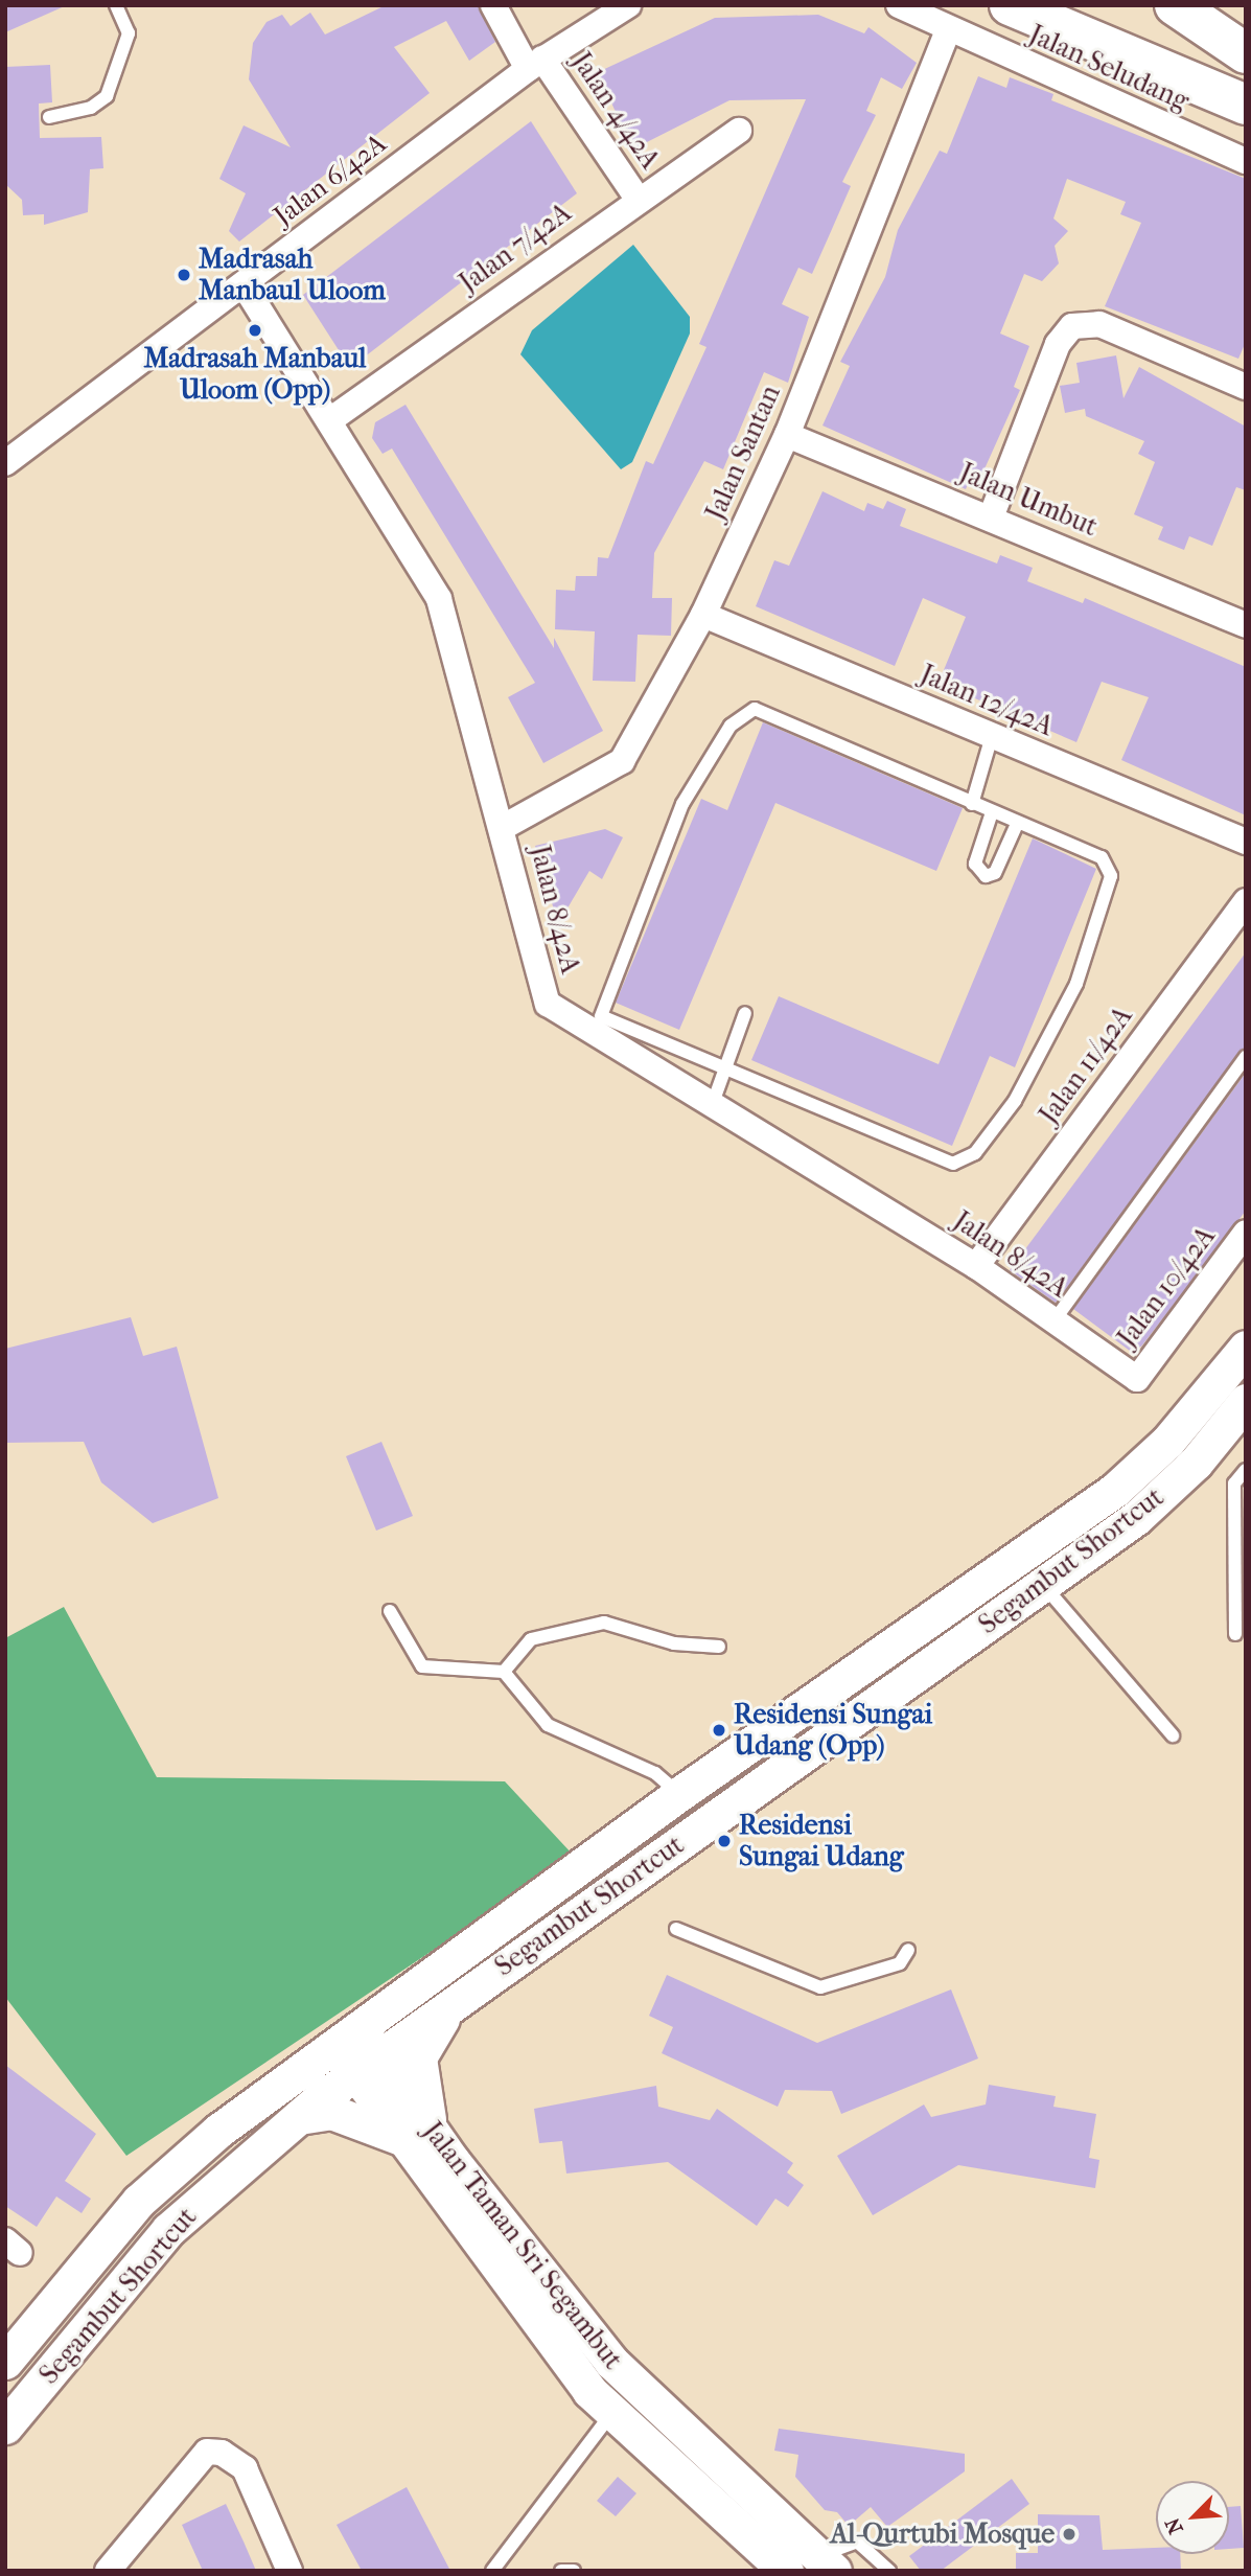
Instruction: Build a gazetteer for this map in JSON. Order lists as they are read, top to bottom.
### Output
{
  "streets": {
    "main road": ["Segambut Shortcut", "Jalan Taman Sri Segambut"],
    "street": [
      "Jalan Seludang",
      "Jalan 4/42A",
      "Jalan 6/42A",
      "Jalan 7/42A",
      "Jalan Santan",
      "Jalan Umbut",
      "Jalan 12/42A",
      "Jalan 8/42A",
      "Jalan 11/42A",
      "Jalan 10/42A"
    ]
  },
  "crossings": [
    ["Jalan Seludang", "Jalan Santan"],
    ["Jalan 4/42A", "Jalan 6/42A"],
    ["Jalan 4/42A", "Jalan 7/42A"],
    ["Jalan 6/42A", "Jalan 8/42A"],
    ["Jalan 7/42A", "Jalan 8/42A"],
    ["Jalan Santan", "Jalan Umbut"],
    ["Jalan Santan", "Jalan 12/42A"],
    ["Jalan Santan", "Jalan 8/42A"],
    ["Jalan 8/42A", "Jalan 11/42A"],
    ["Jalan 8/42A", "Jalan 10/42A"],
    ["Segambut Shortcut", "Jalan Taman Sri Segambut"]
  ],
  "places": [
    "Madrasah Manbaul Uloom",
    "Madrasah Manbaul Uloom (Opp)",
    "Residensi Sungai Udang (Opp)",
    "Residensi Sungai Udang",
    "Al-Qurtubi Mosque"
  ],
  "north": "bottom left"
}
